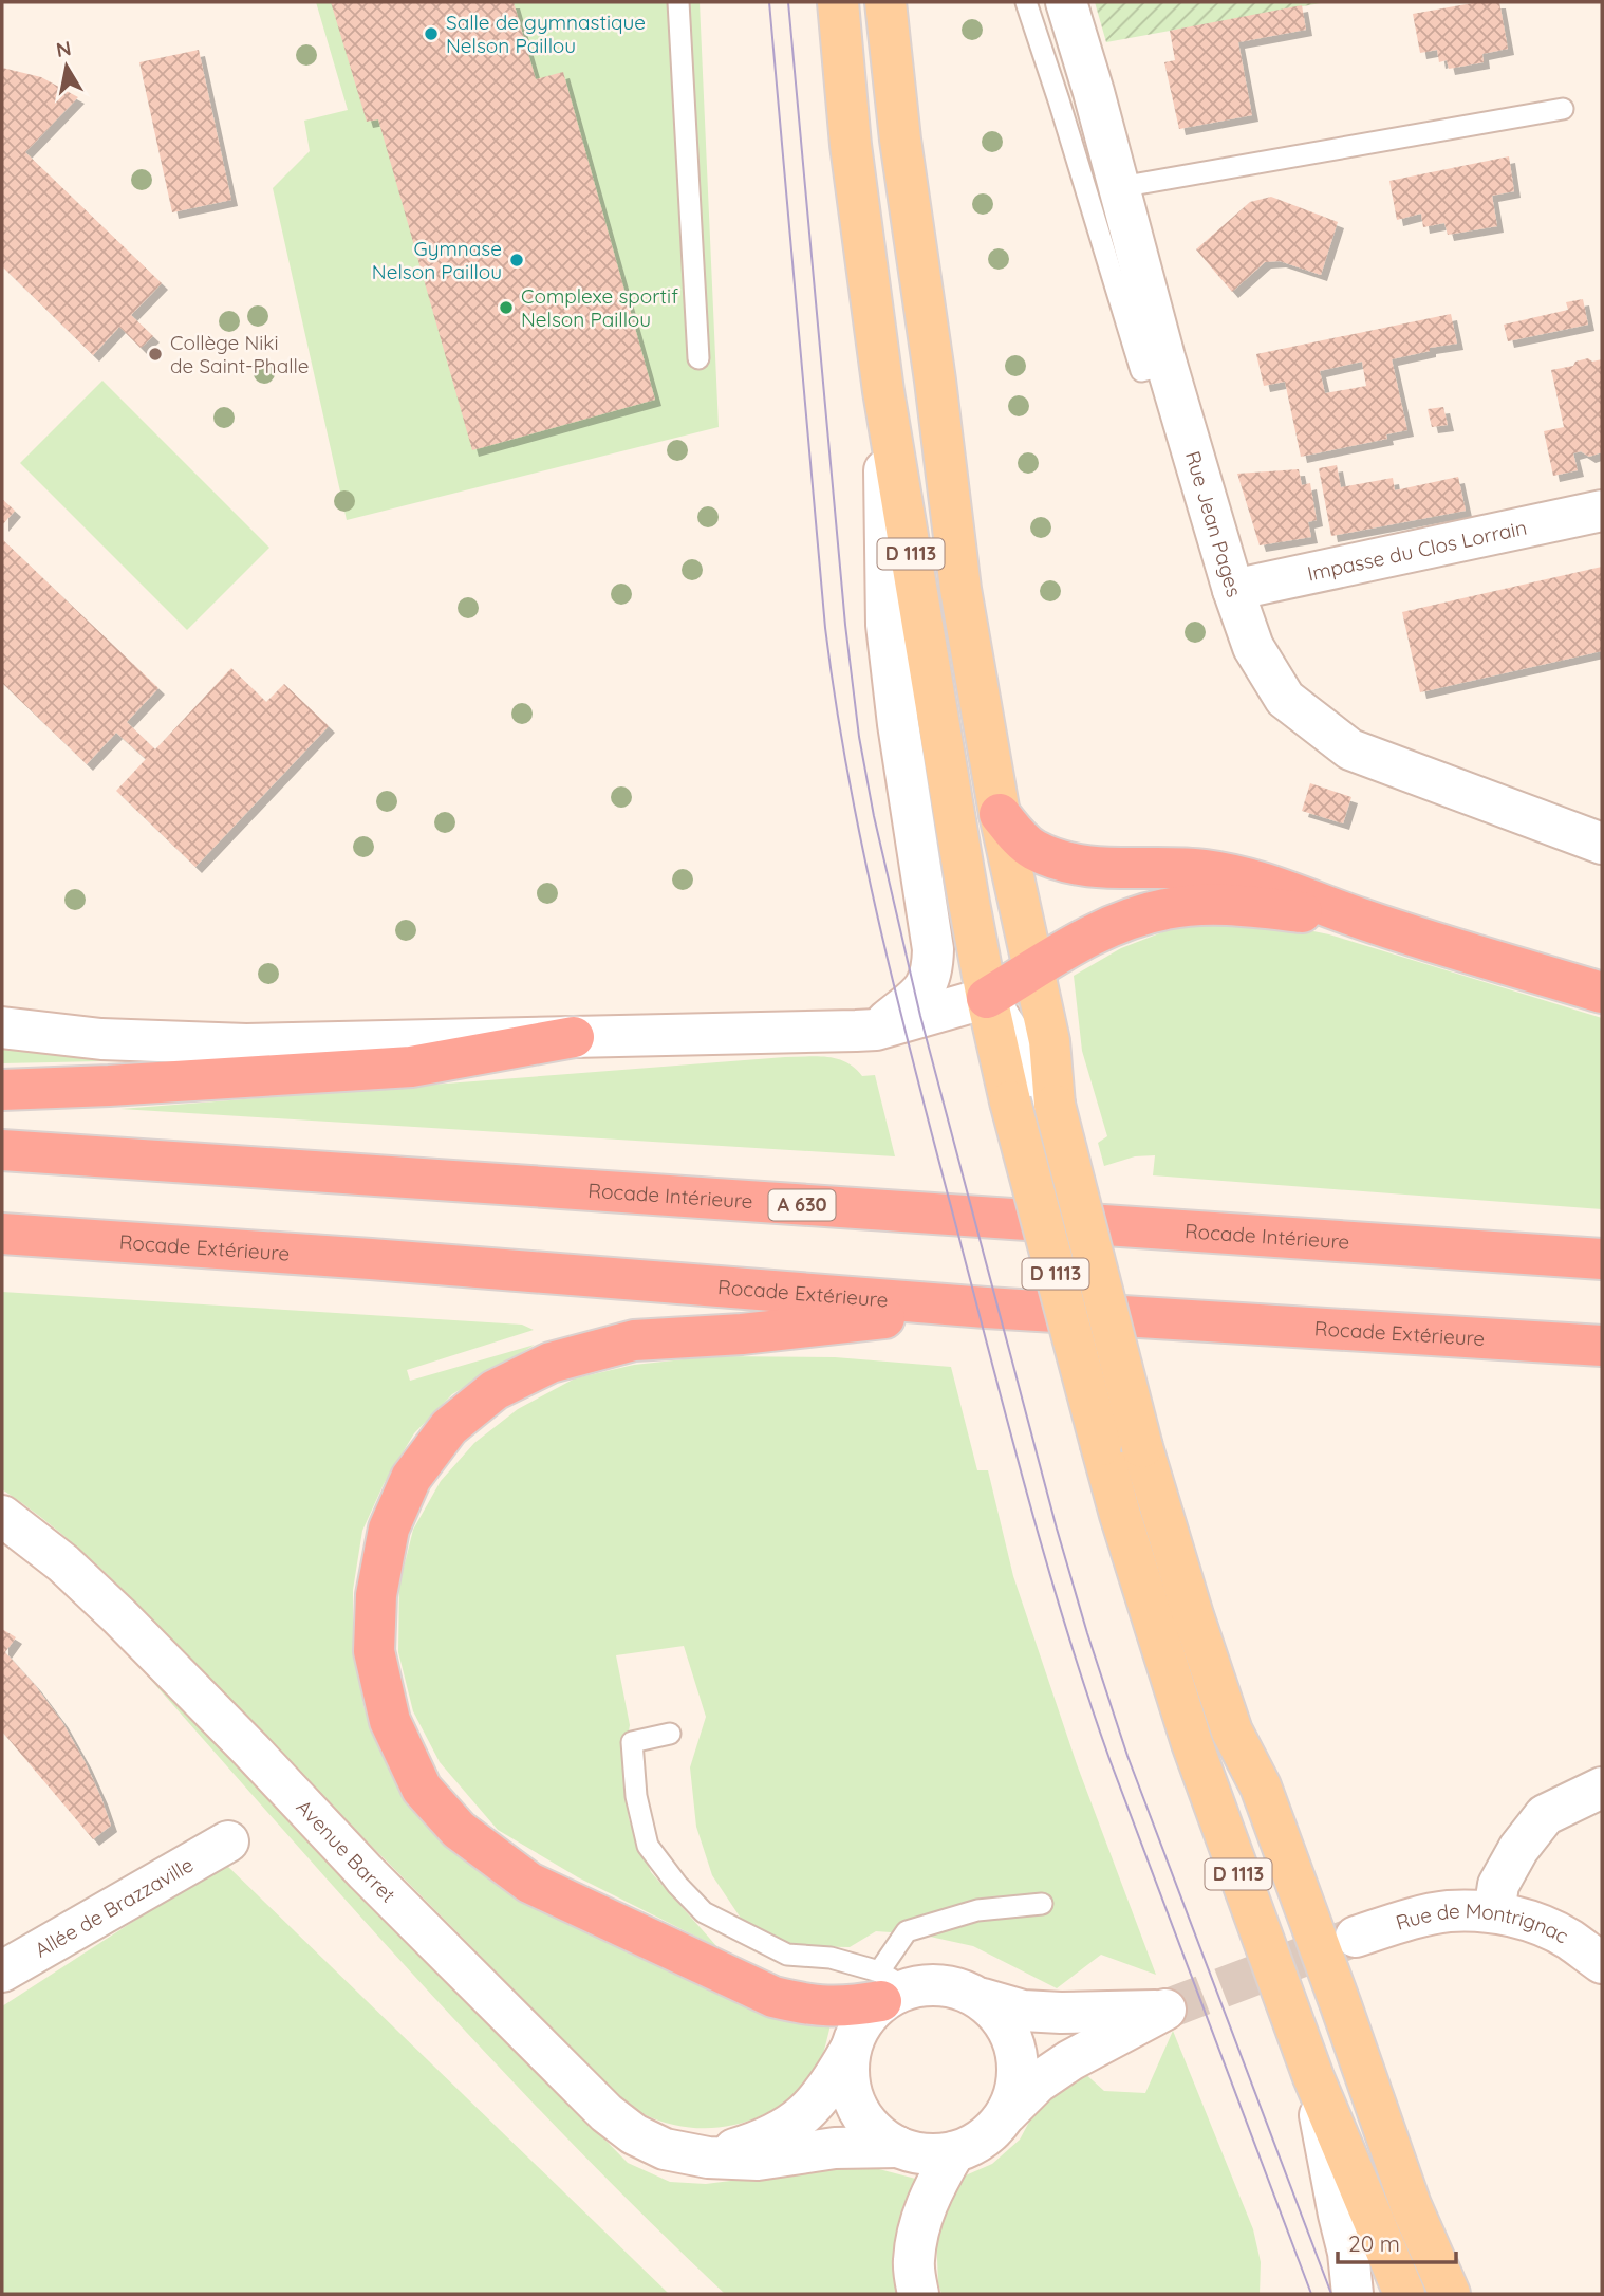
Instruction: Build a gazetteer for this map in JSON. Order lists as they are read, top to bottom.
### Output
{
  "streets": {
    "highway": ["Rocade Intérieure", "A 630", "Rocade Extérieure"],
    "main road": ["D 1113"],
    "street": [
      "Rue Jean Pages",
      "Impasse du Clos Lorrain",
      "Avenue Barret",
      "Allée de Brazzaville",
      "Rue de Montrignac"
    ]
  },
  "crossings": [
    ["Rue Jean Pages", "Impasse du Clos Lorrain"]
  ],
  "places": [
    "Salle de gymnastique Nelson Paillou",
    "Gymnase Nelson Paillou",
    "Complexe sportif Nelson Paillou",
    "Collège Niki de Saint-Phalle"
  ],
  "scale_bar": "20 m",
  "north": "top"
}
